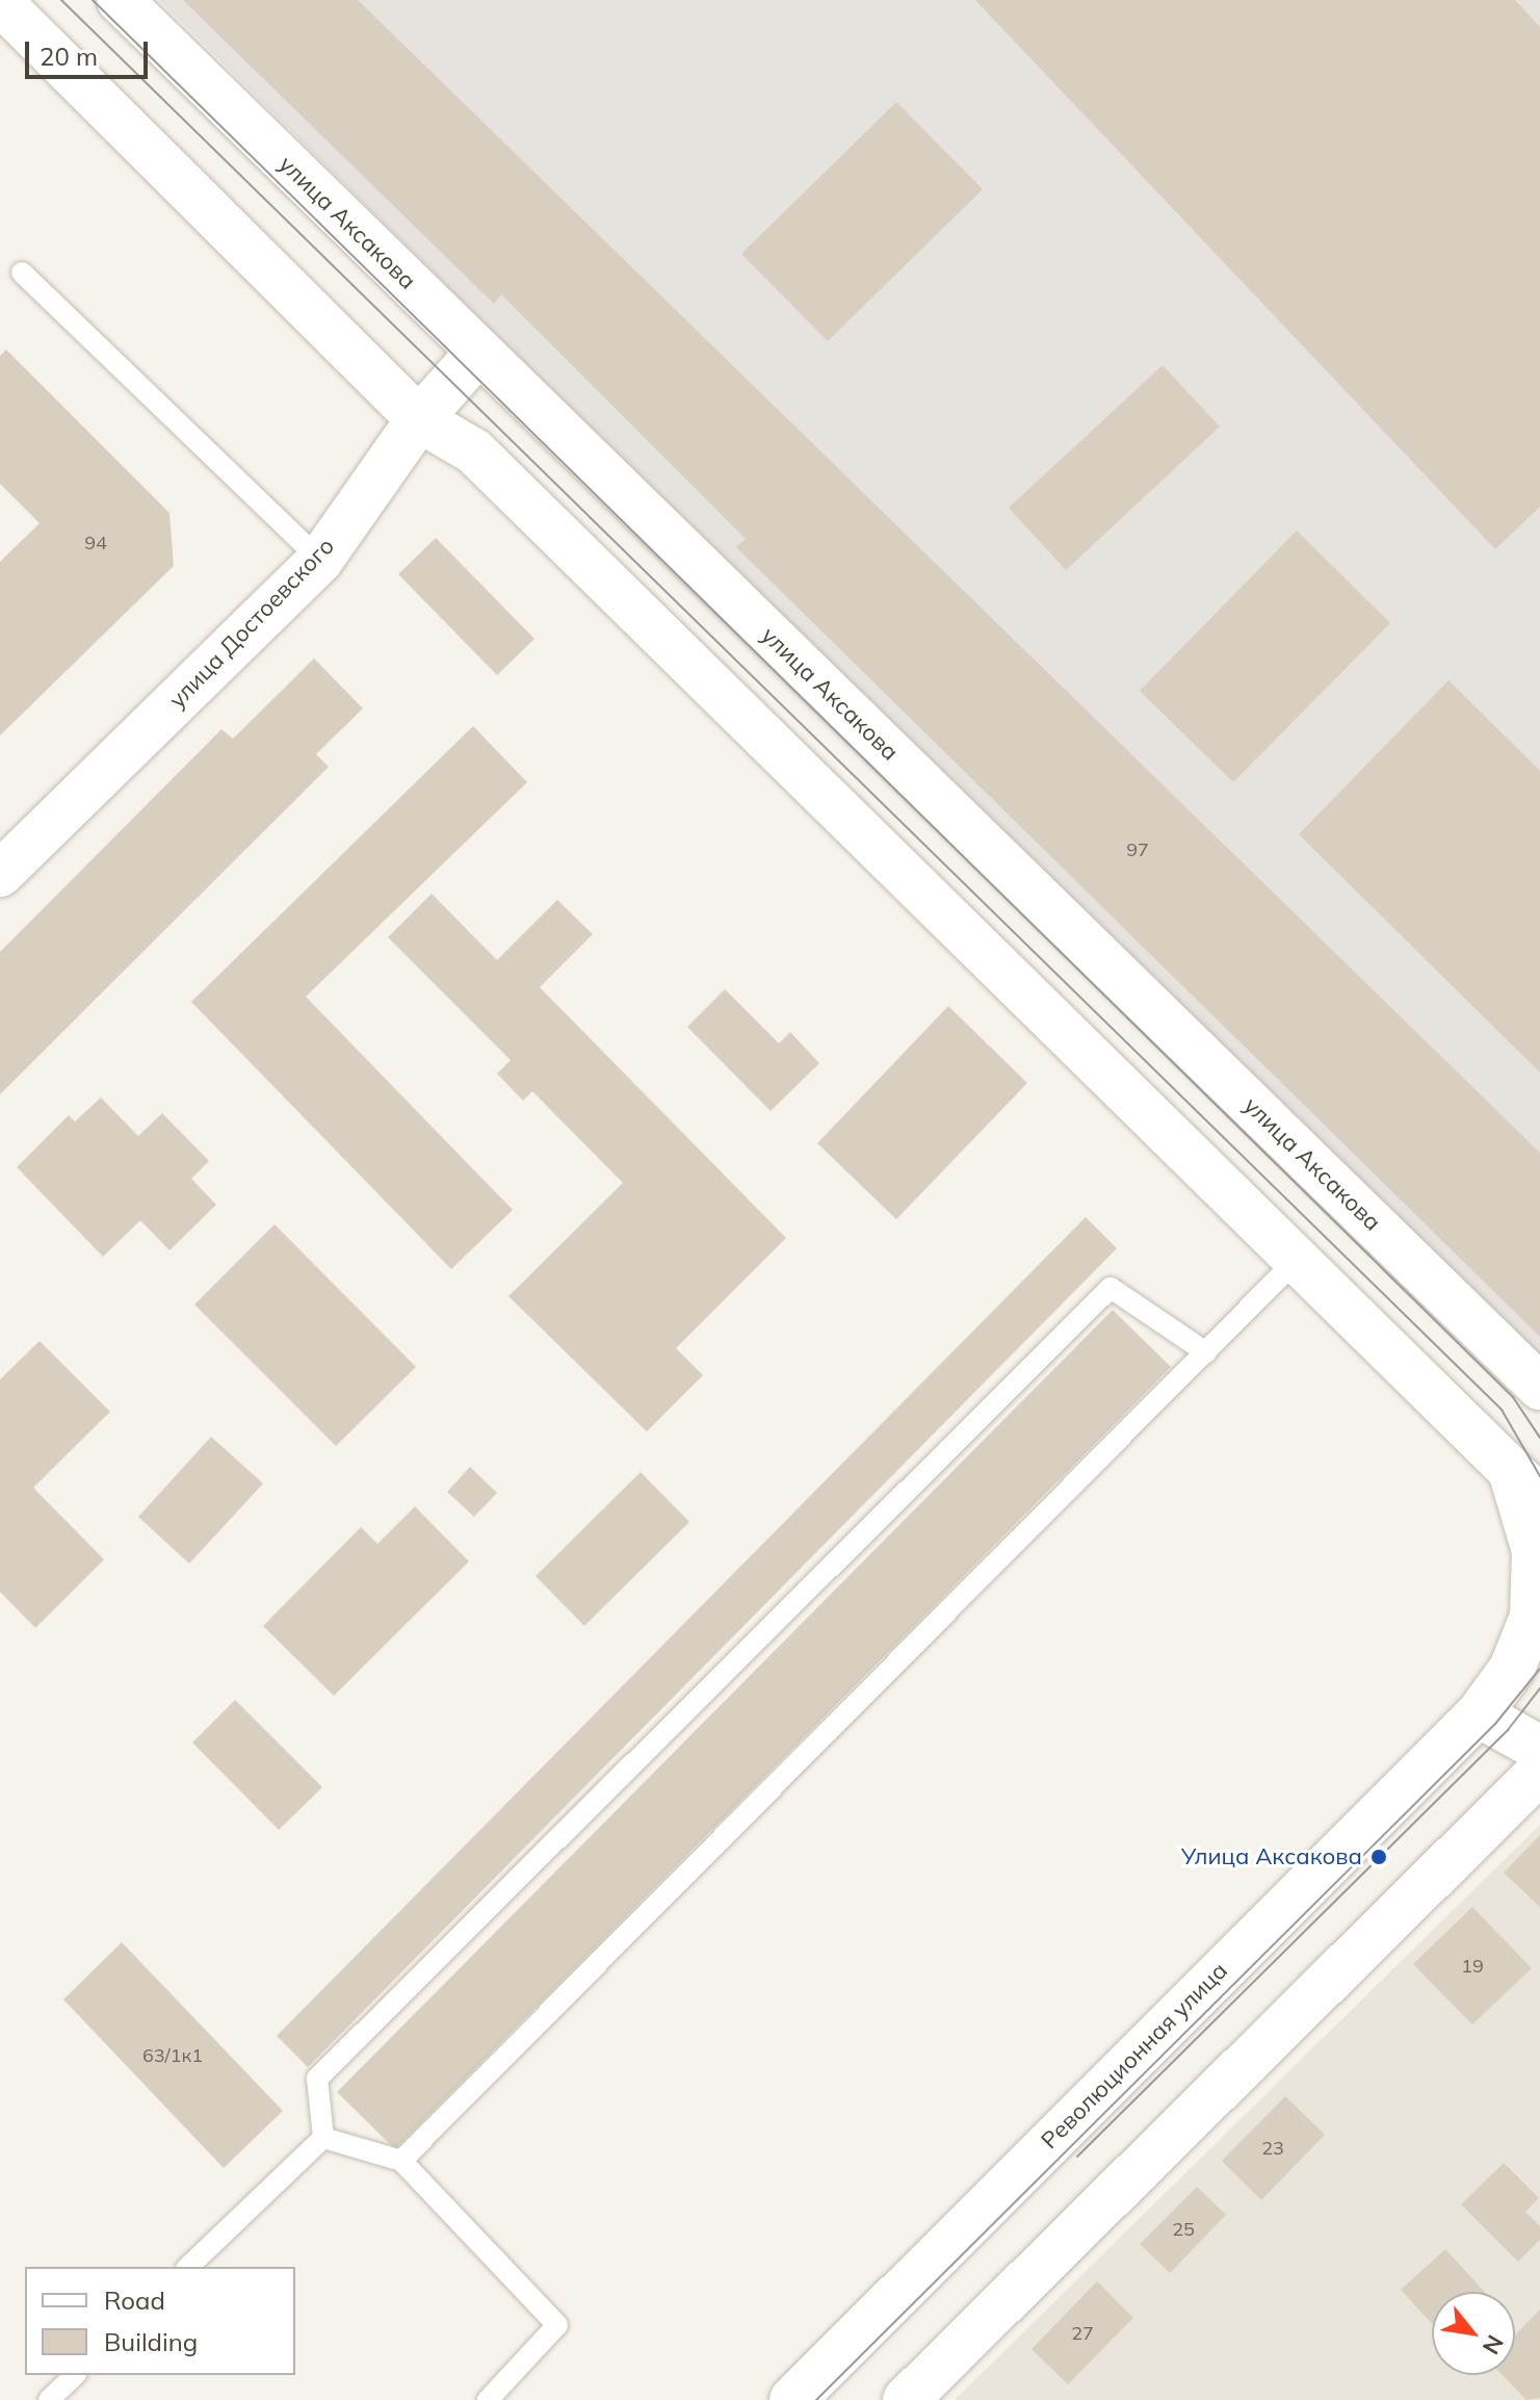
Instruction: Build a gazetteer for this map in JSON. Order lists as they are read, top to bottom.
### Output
{
  "streets": {
    "street": ["улица Аксакова", "улица Достоевского", "Революционная улица"]
  },
  "crossings": [
    ["улица Аксакова", "улица Достоевского"]
  ],
  "places": ["Улица Аксакова"],
  "house_numbers": [
    "94",
    "97",
    "19",
    "63/1к1",
    "23",
    "25",
    "27"
  ],
  "legend": ["Road", "Building"],
  "scale_bar": "20 m",
  "north": "bottom right"
}
